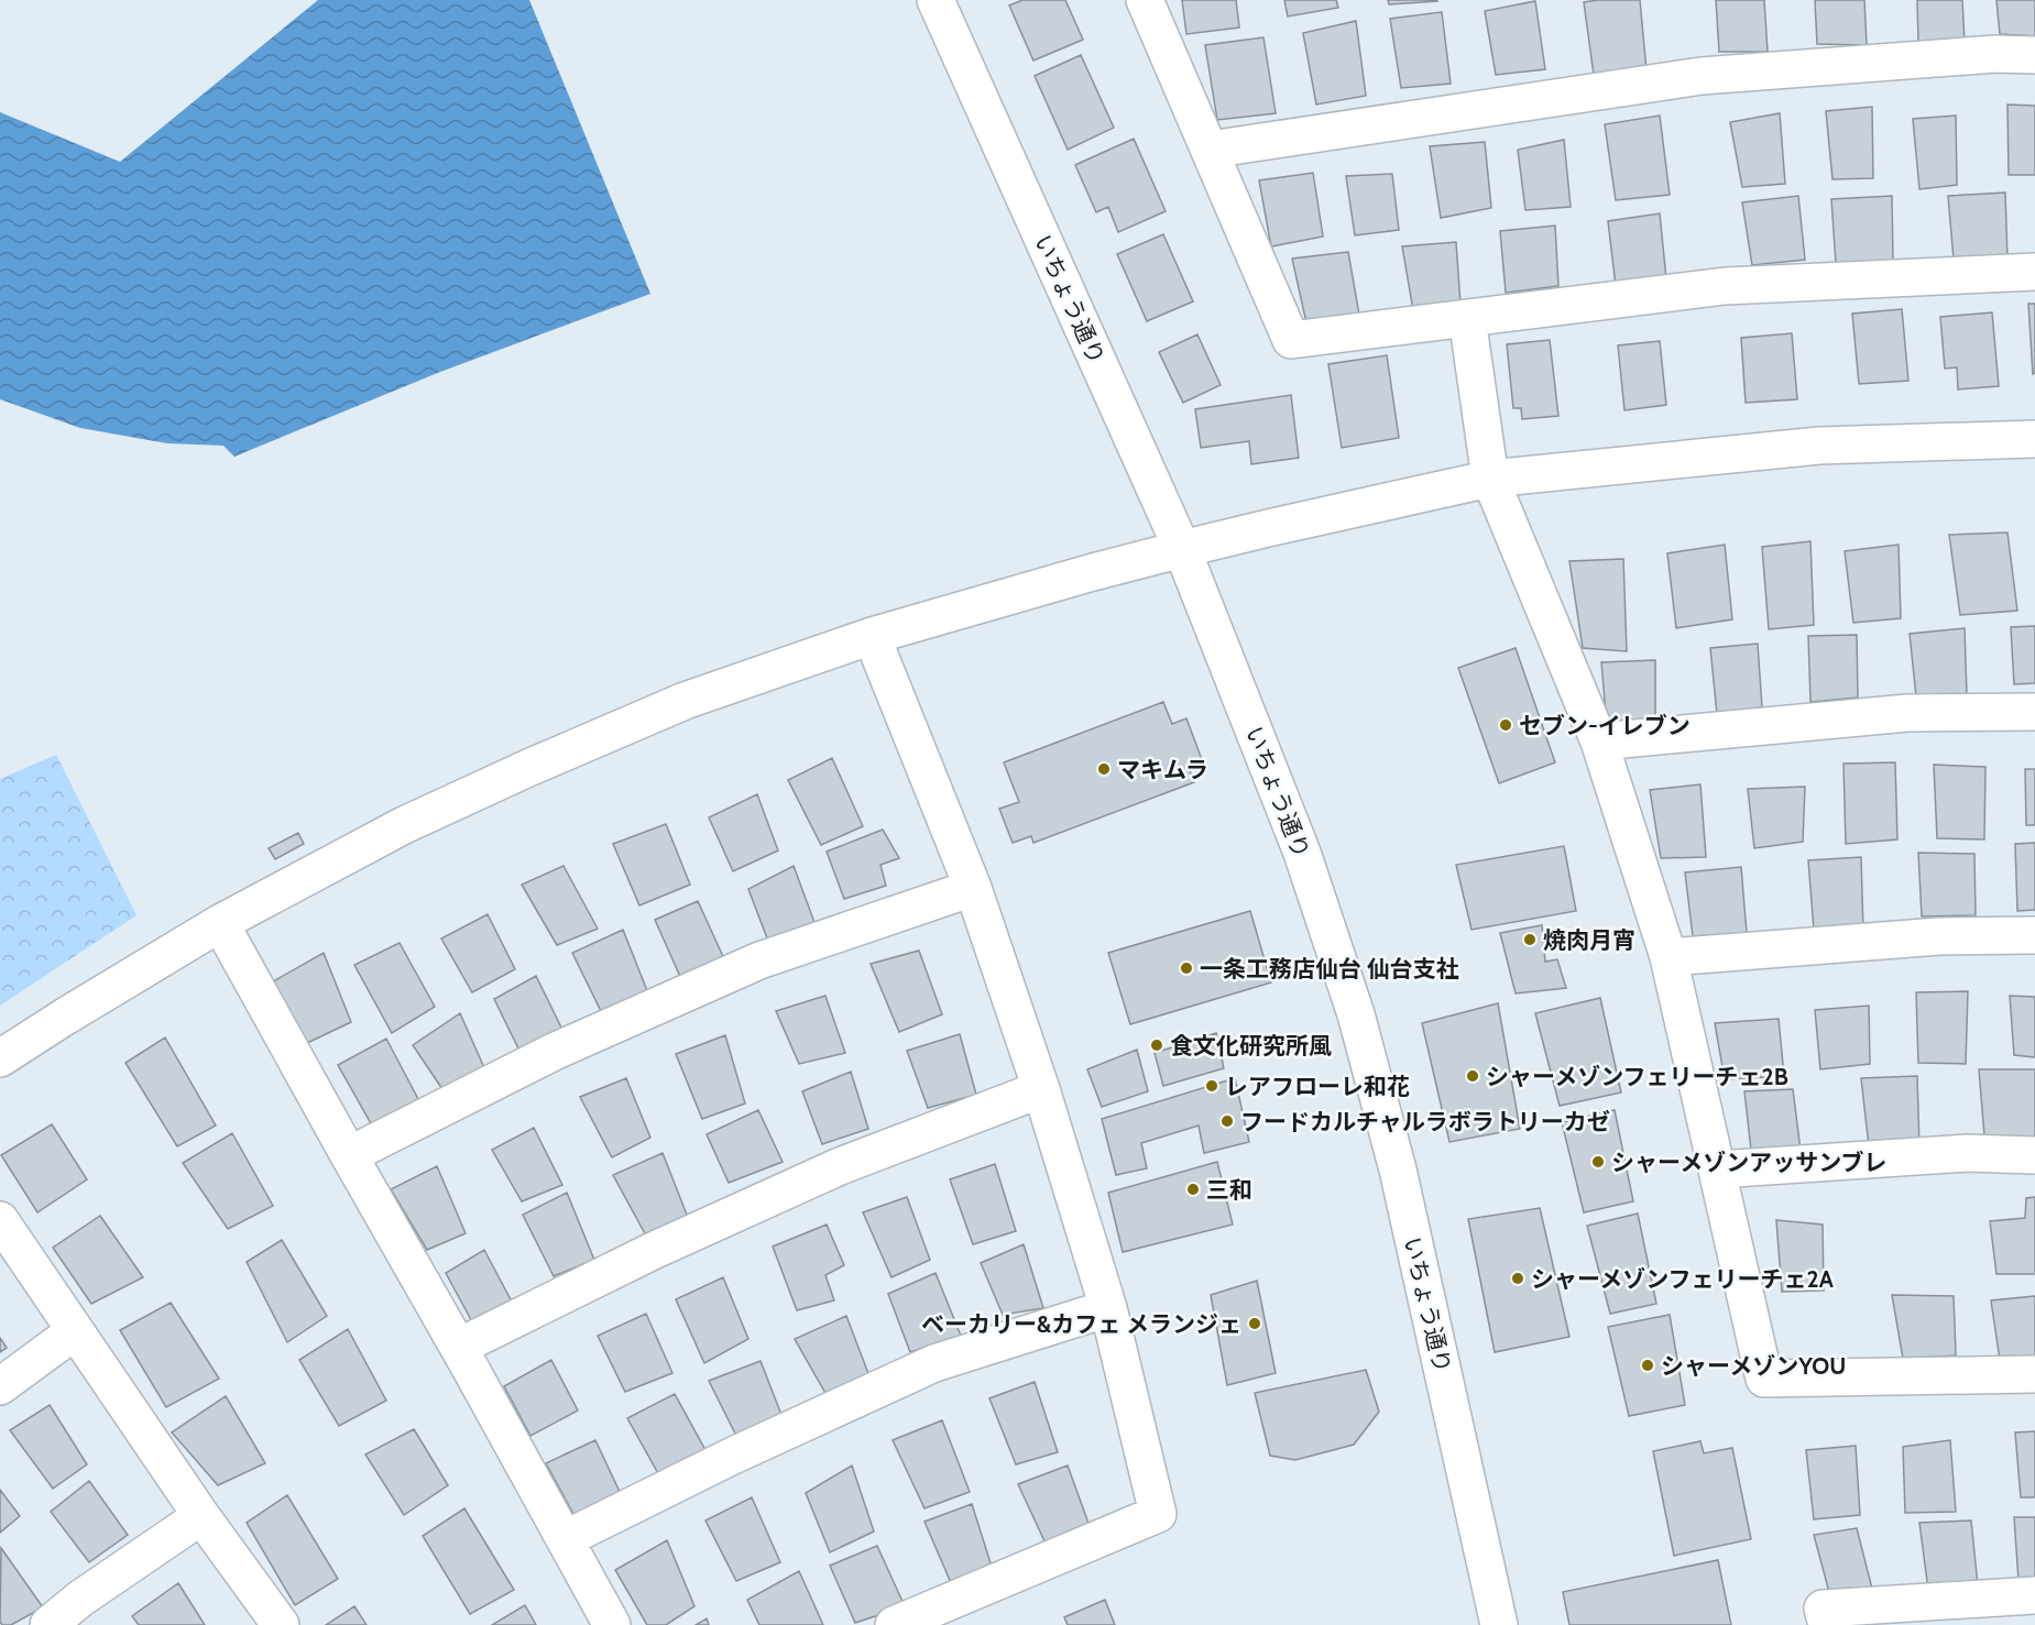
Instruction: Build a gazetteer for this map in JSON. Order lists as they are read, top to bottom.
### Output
{
  "streets": {
    "street": ["いちょう通り"]
  },
  "places": [
    "セブン-イレブン",
    "マキムラ",
    "焼肉月宵",
    "一条工務店仙台 仙台支社",
    "食文化研究所風",
    "シャーメゾンフェリーチェ2B",
    "レアフローレ和花",
    "フードカルチャルラボラトリーカゼ",
    "シャーメゾンアッサンブレ",
    "三和",
    "シャーメゾンフェリーチェ2A",
    "ベーカリー&カフェ メランジェ",
    "シャーメゾンYOU"
  ]
}
